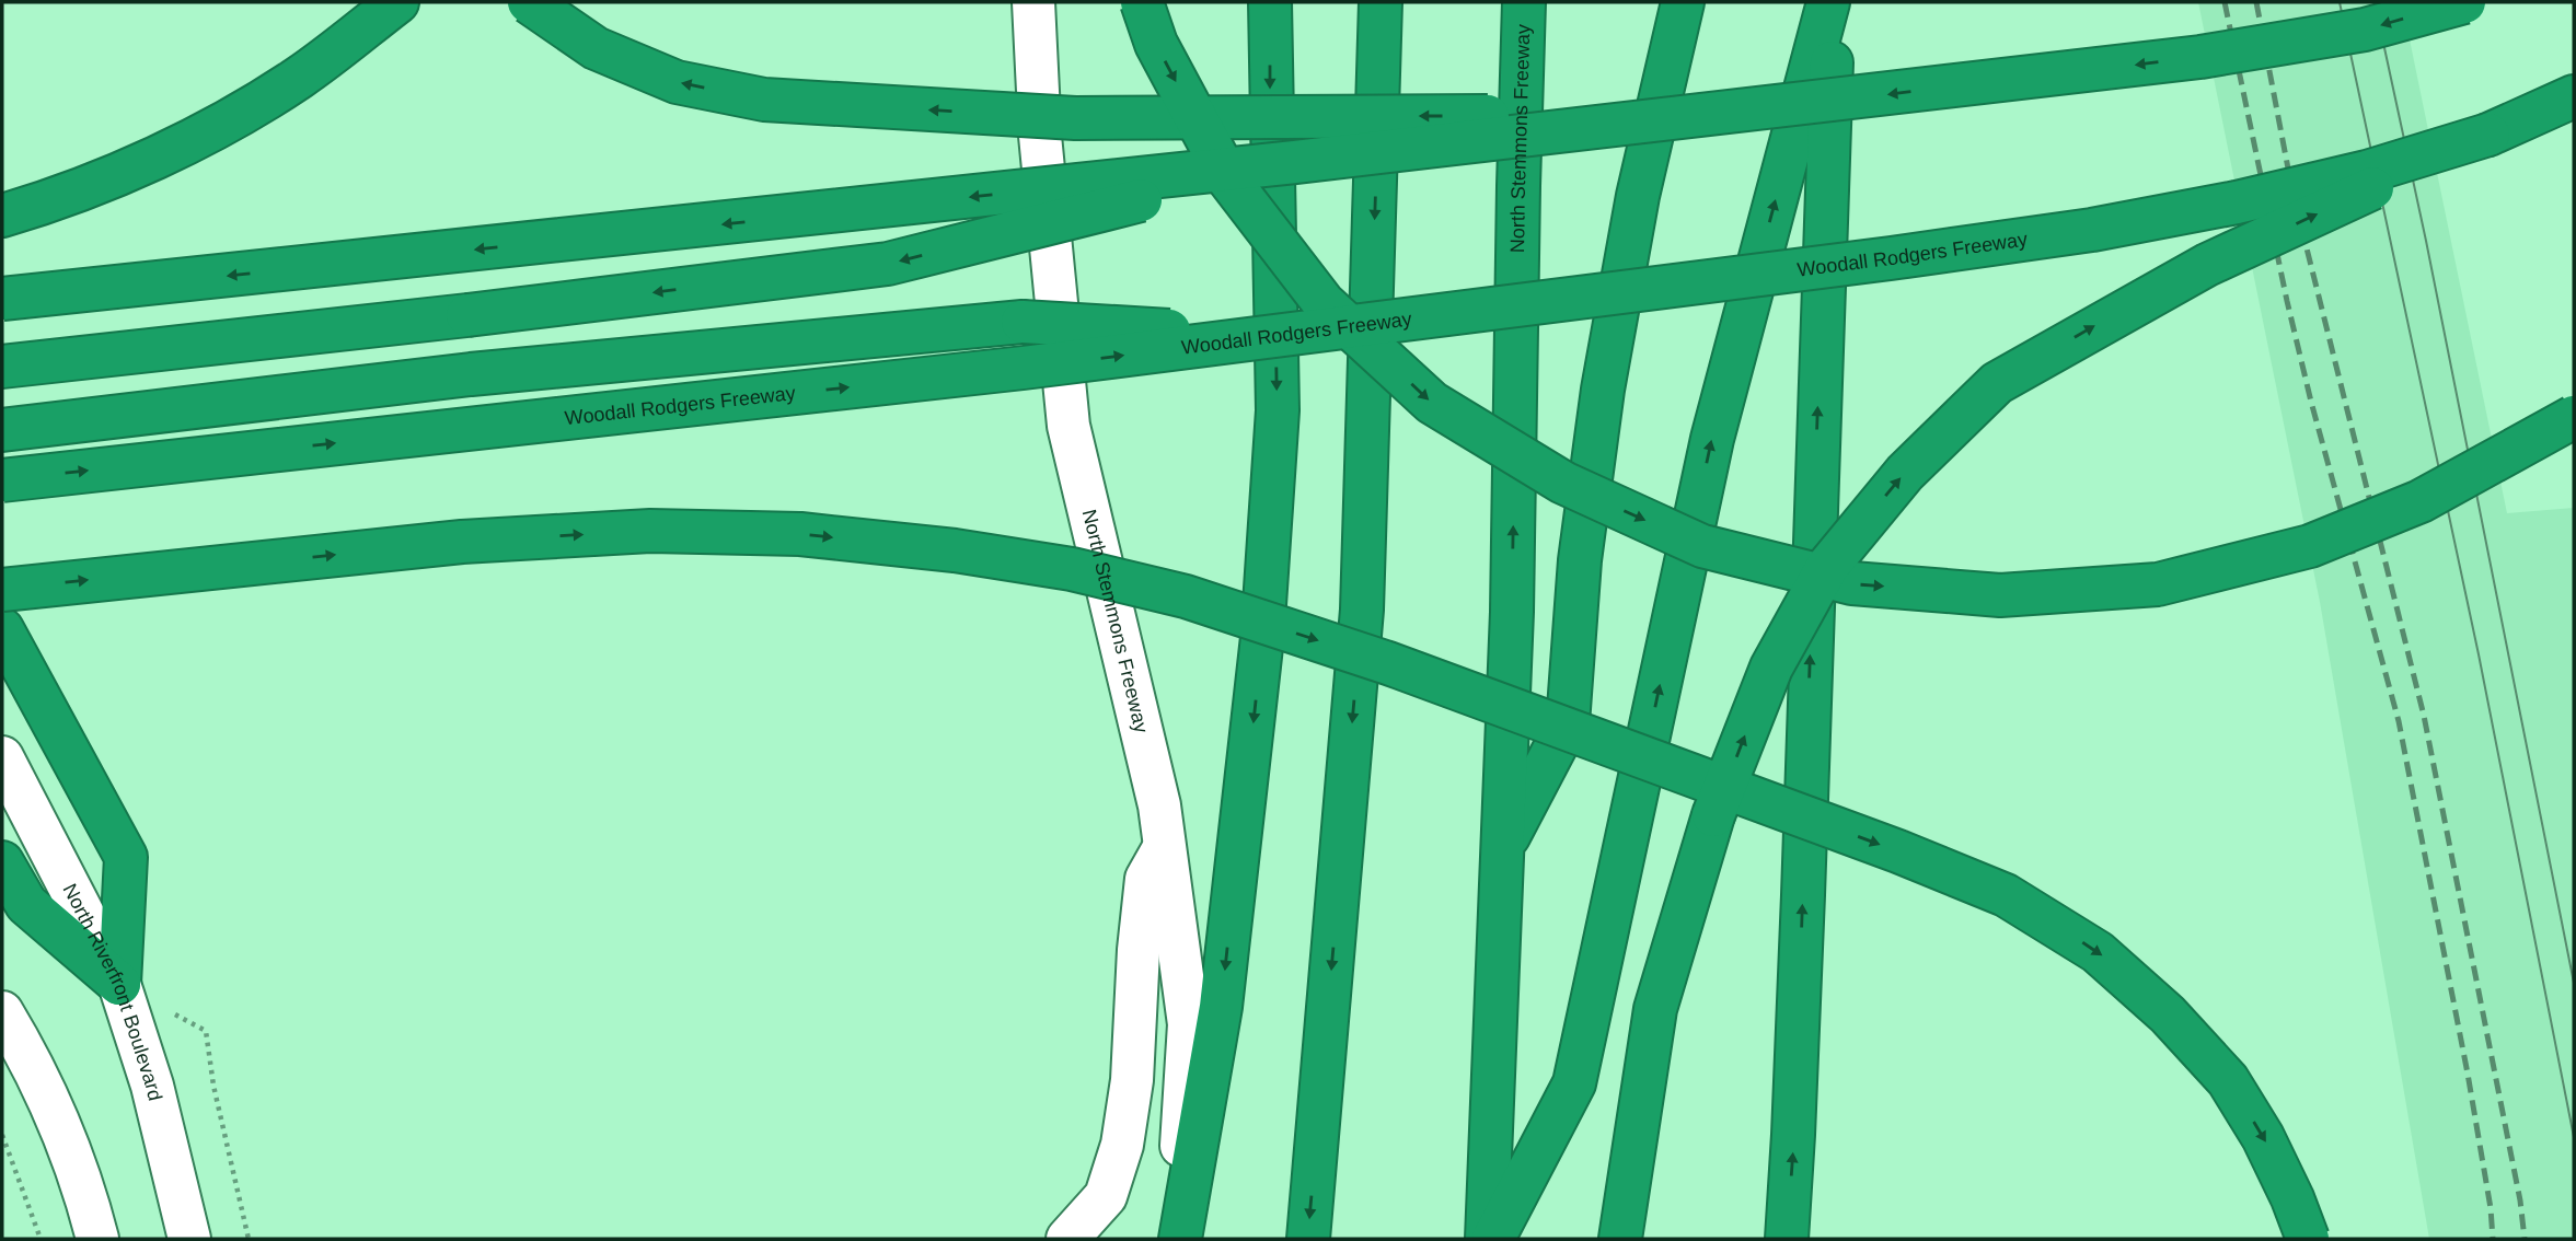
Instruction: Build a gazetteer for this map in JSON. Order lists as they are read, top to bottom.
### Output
{
  "streets": {
    "highway": ["North Stemmons Freeway", "Woodall Rodgers Freeway"],
    "main road": ["North Riverfront Boulevard"]
  }
}
